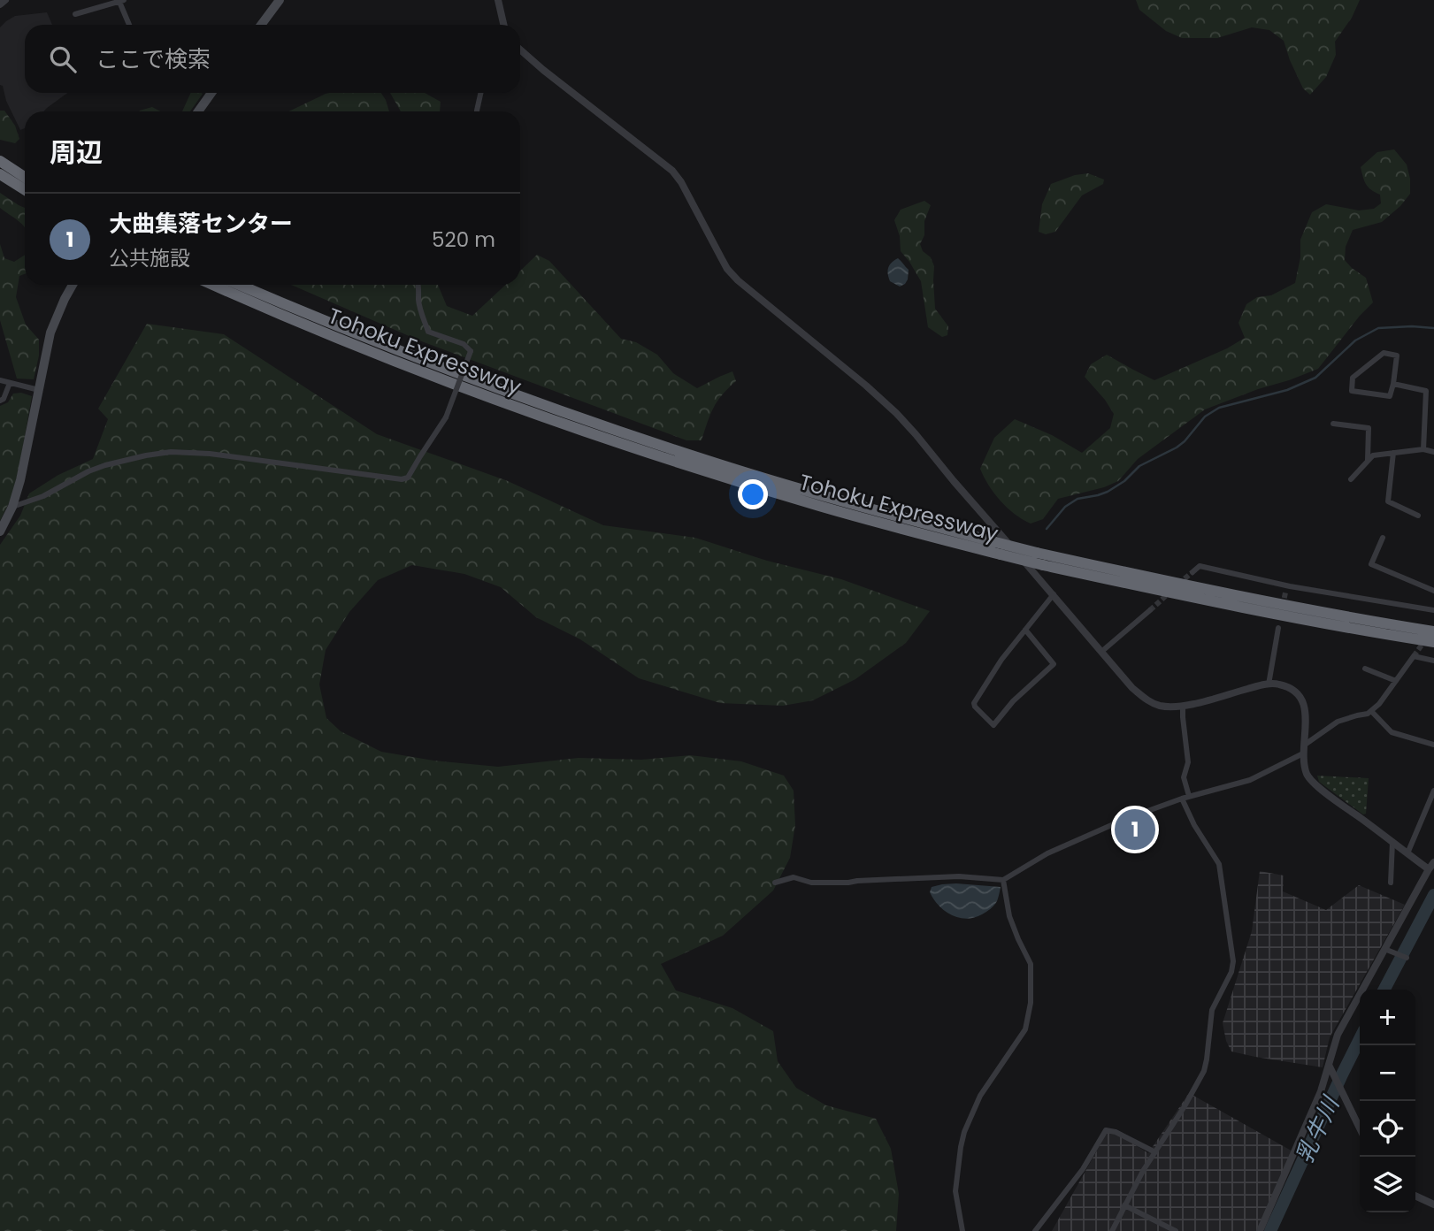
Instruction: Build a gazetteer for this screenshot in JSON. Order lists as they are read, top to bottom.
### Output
{
  "streets": {
    "highway": ["Tohoku Expressway"]
  },
  "water": ["乳牛川"],
  "page": {
    "search": "ここで検索",
    "heading": "周辺",
    "list": [
      {
        "mark": "1",
        "name": "大曲集落センター",
        "note": "公共施設",
        "value": "520 m"
      }
    ],
    "pins": "1",
    "map_buttons": ["+", "−"]
  }
}
